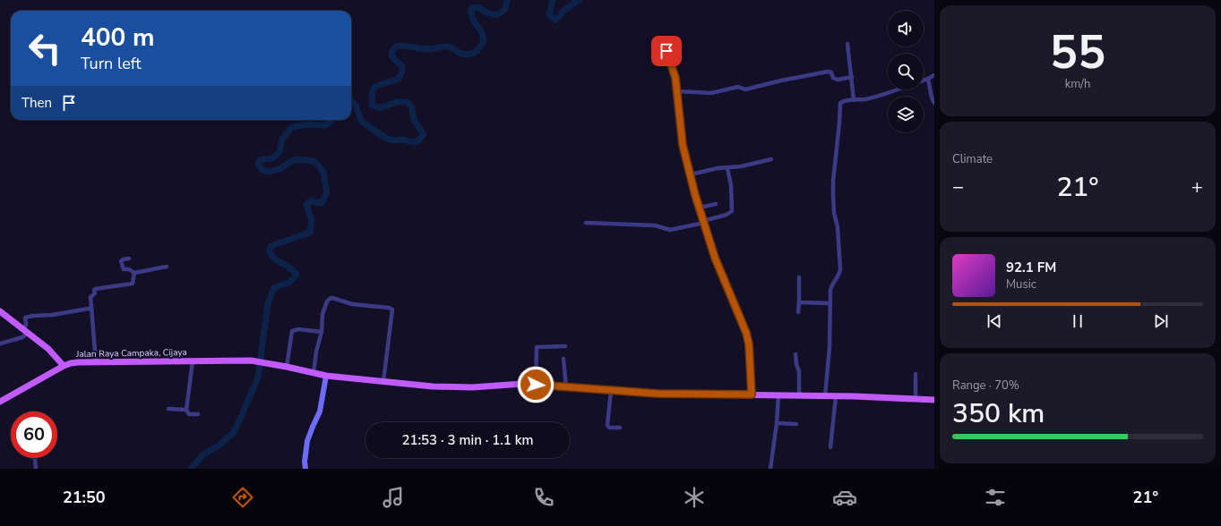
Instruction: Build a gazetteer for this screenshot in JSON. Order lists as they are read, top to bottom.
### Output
{
  "streets": {
    "main road": ["Jalan Raya Campaka, Cijaya"]
  },
  "page": {
    "tile": [
      ["55", "km/h"],
      "Climate",
      ["Range · 70%", "350 km"]
    ],
    "turn": ["400 m", "Turn left"],
    "then": "Then",
    "heat": ["−", "21°", "+"],
    "song": ["92.1 FM", "Music"],
    "limit": "60",
    "trip": "21:53 · 3 min · 1.1 km",
    "tabs": ["21:50", "21°"]
  }
}
